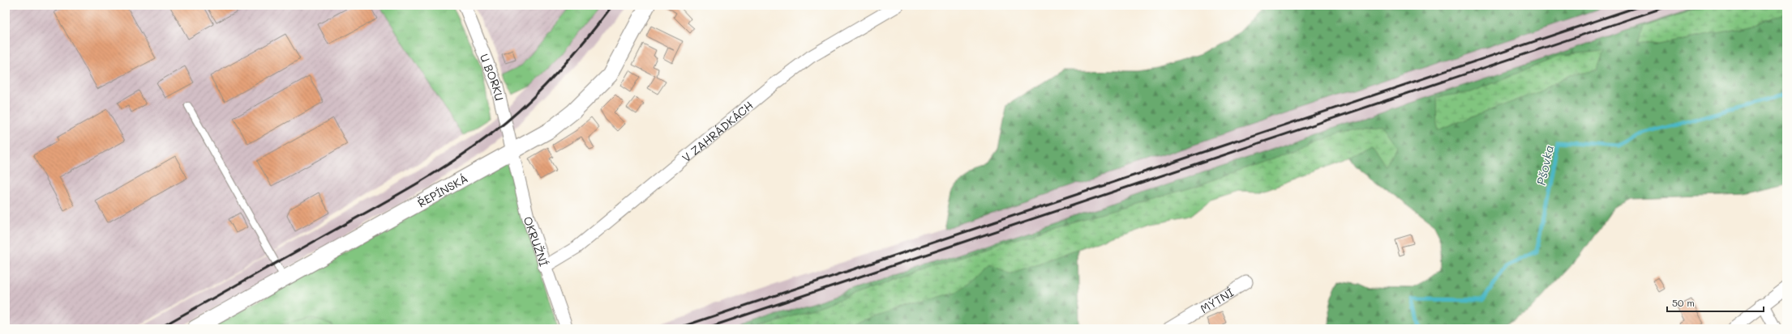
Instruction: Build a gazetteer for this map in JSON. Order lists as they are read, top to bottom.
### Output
{
  "streets": {
    "street": [
      "U BORKU",
      "V ZAHRÁDKÁCH",
      "ŘEPÍNSKÁ",
      "OKRUŽNÍ",
      "MÝTNÍ"
    ]
  },
  "crossings": [
    ["U BORKU", "ŘEPÍNSKÁ"],
    ["U BORKU", "OKRUŽNÍ"],
    ["V ZAHRÁDKÁCH", "OKRUŽNÍ"],
    ["ŘEPÍNSKÁ", "OKRUŽNÍ"]
  ],
  "water": ["Pšovka"],
  "scale_bar": "50 m"
}
